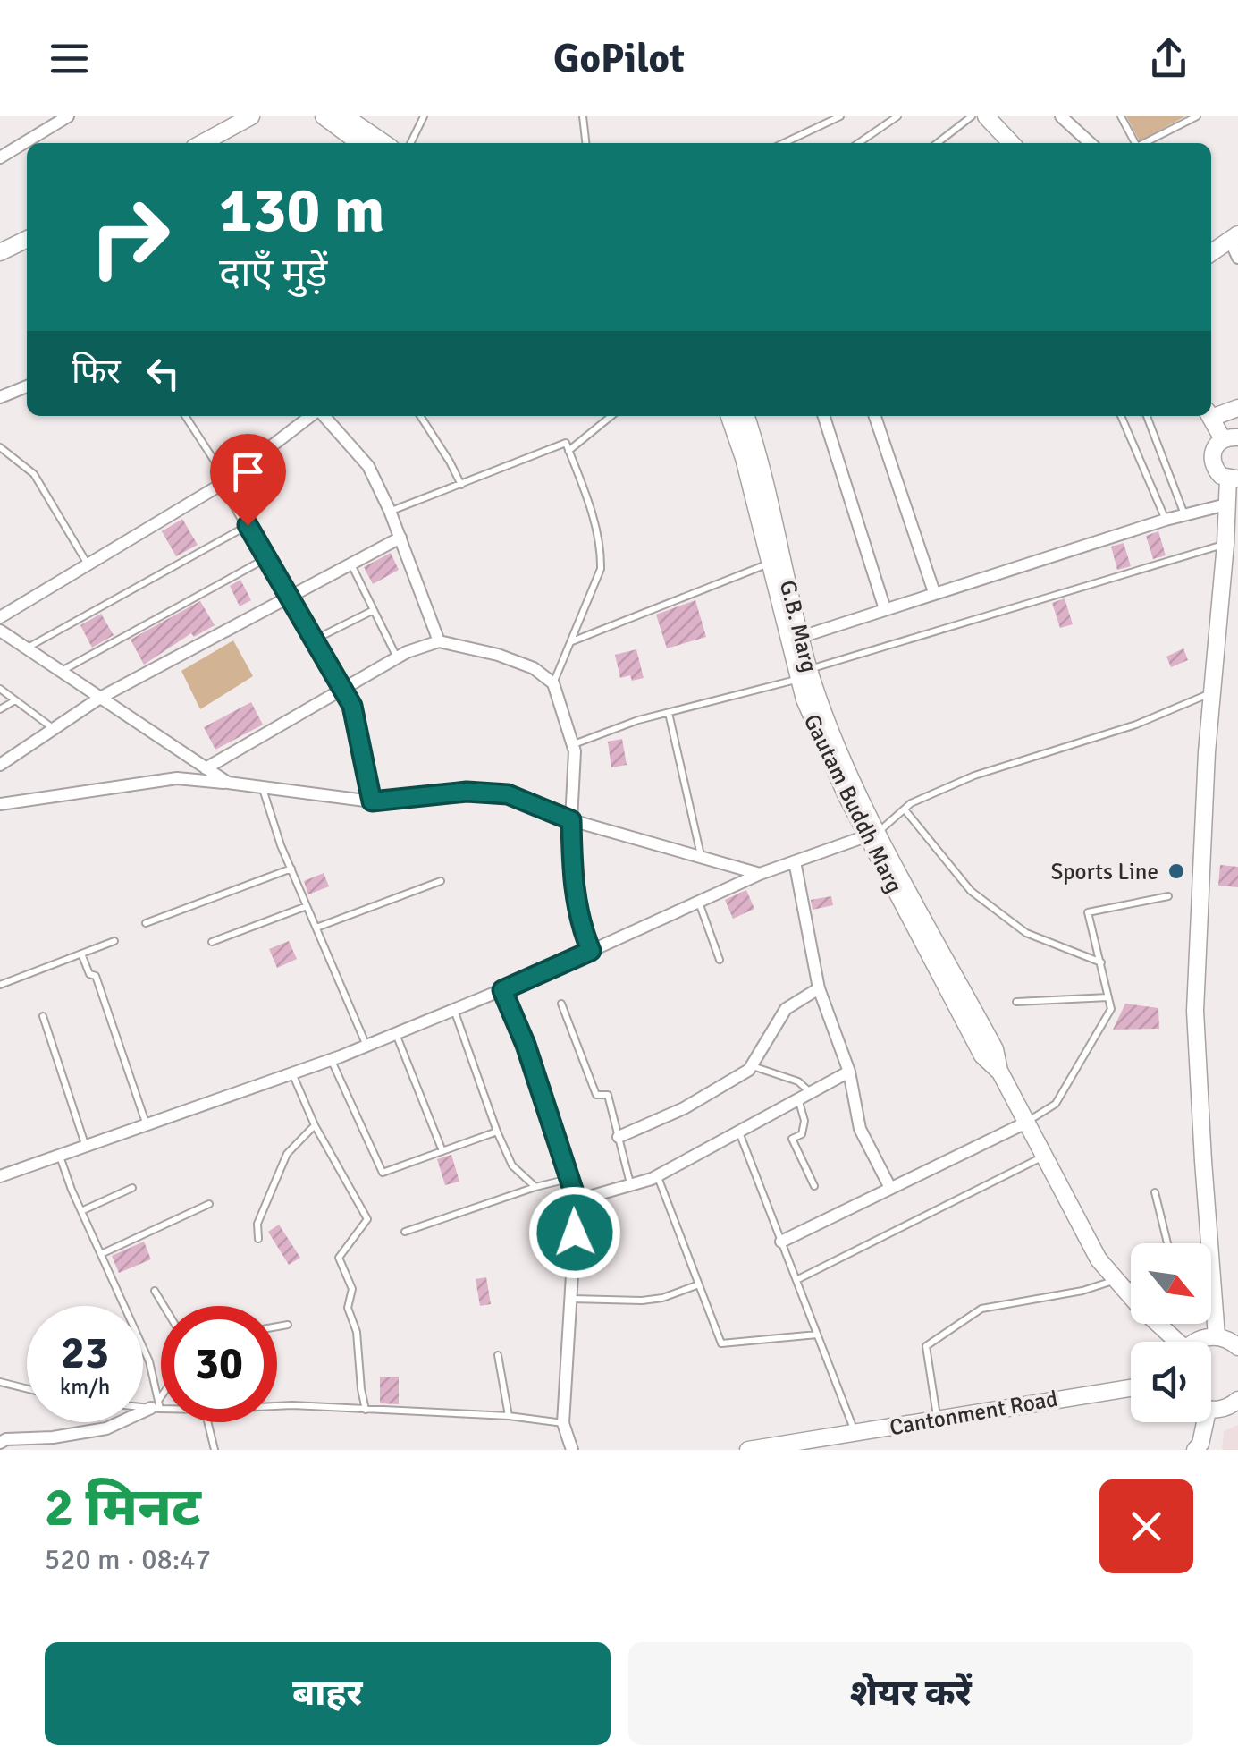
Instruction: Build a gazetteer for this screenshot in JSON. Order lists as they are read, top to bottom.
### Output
{
  "streets": {
    "street": ["G.B. Marg", "Cantonment Road"]
  },
  "places": ["Sports Line"],
  "north": "bottom right",
  "page": {
    "header": "GoPilot",
    "turn": ["130 m", "दाएँ मुड़ें"],
    "then": "फिर",
    "speed": "23 km/h",
    "limit": "30",
    "heading": ["2 मिनट", "520 m · 08:47"],
    "buttons": ["बाहर", "शेयर करें"]
  }
}
